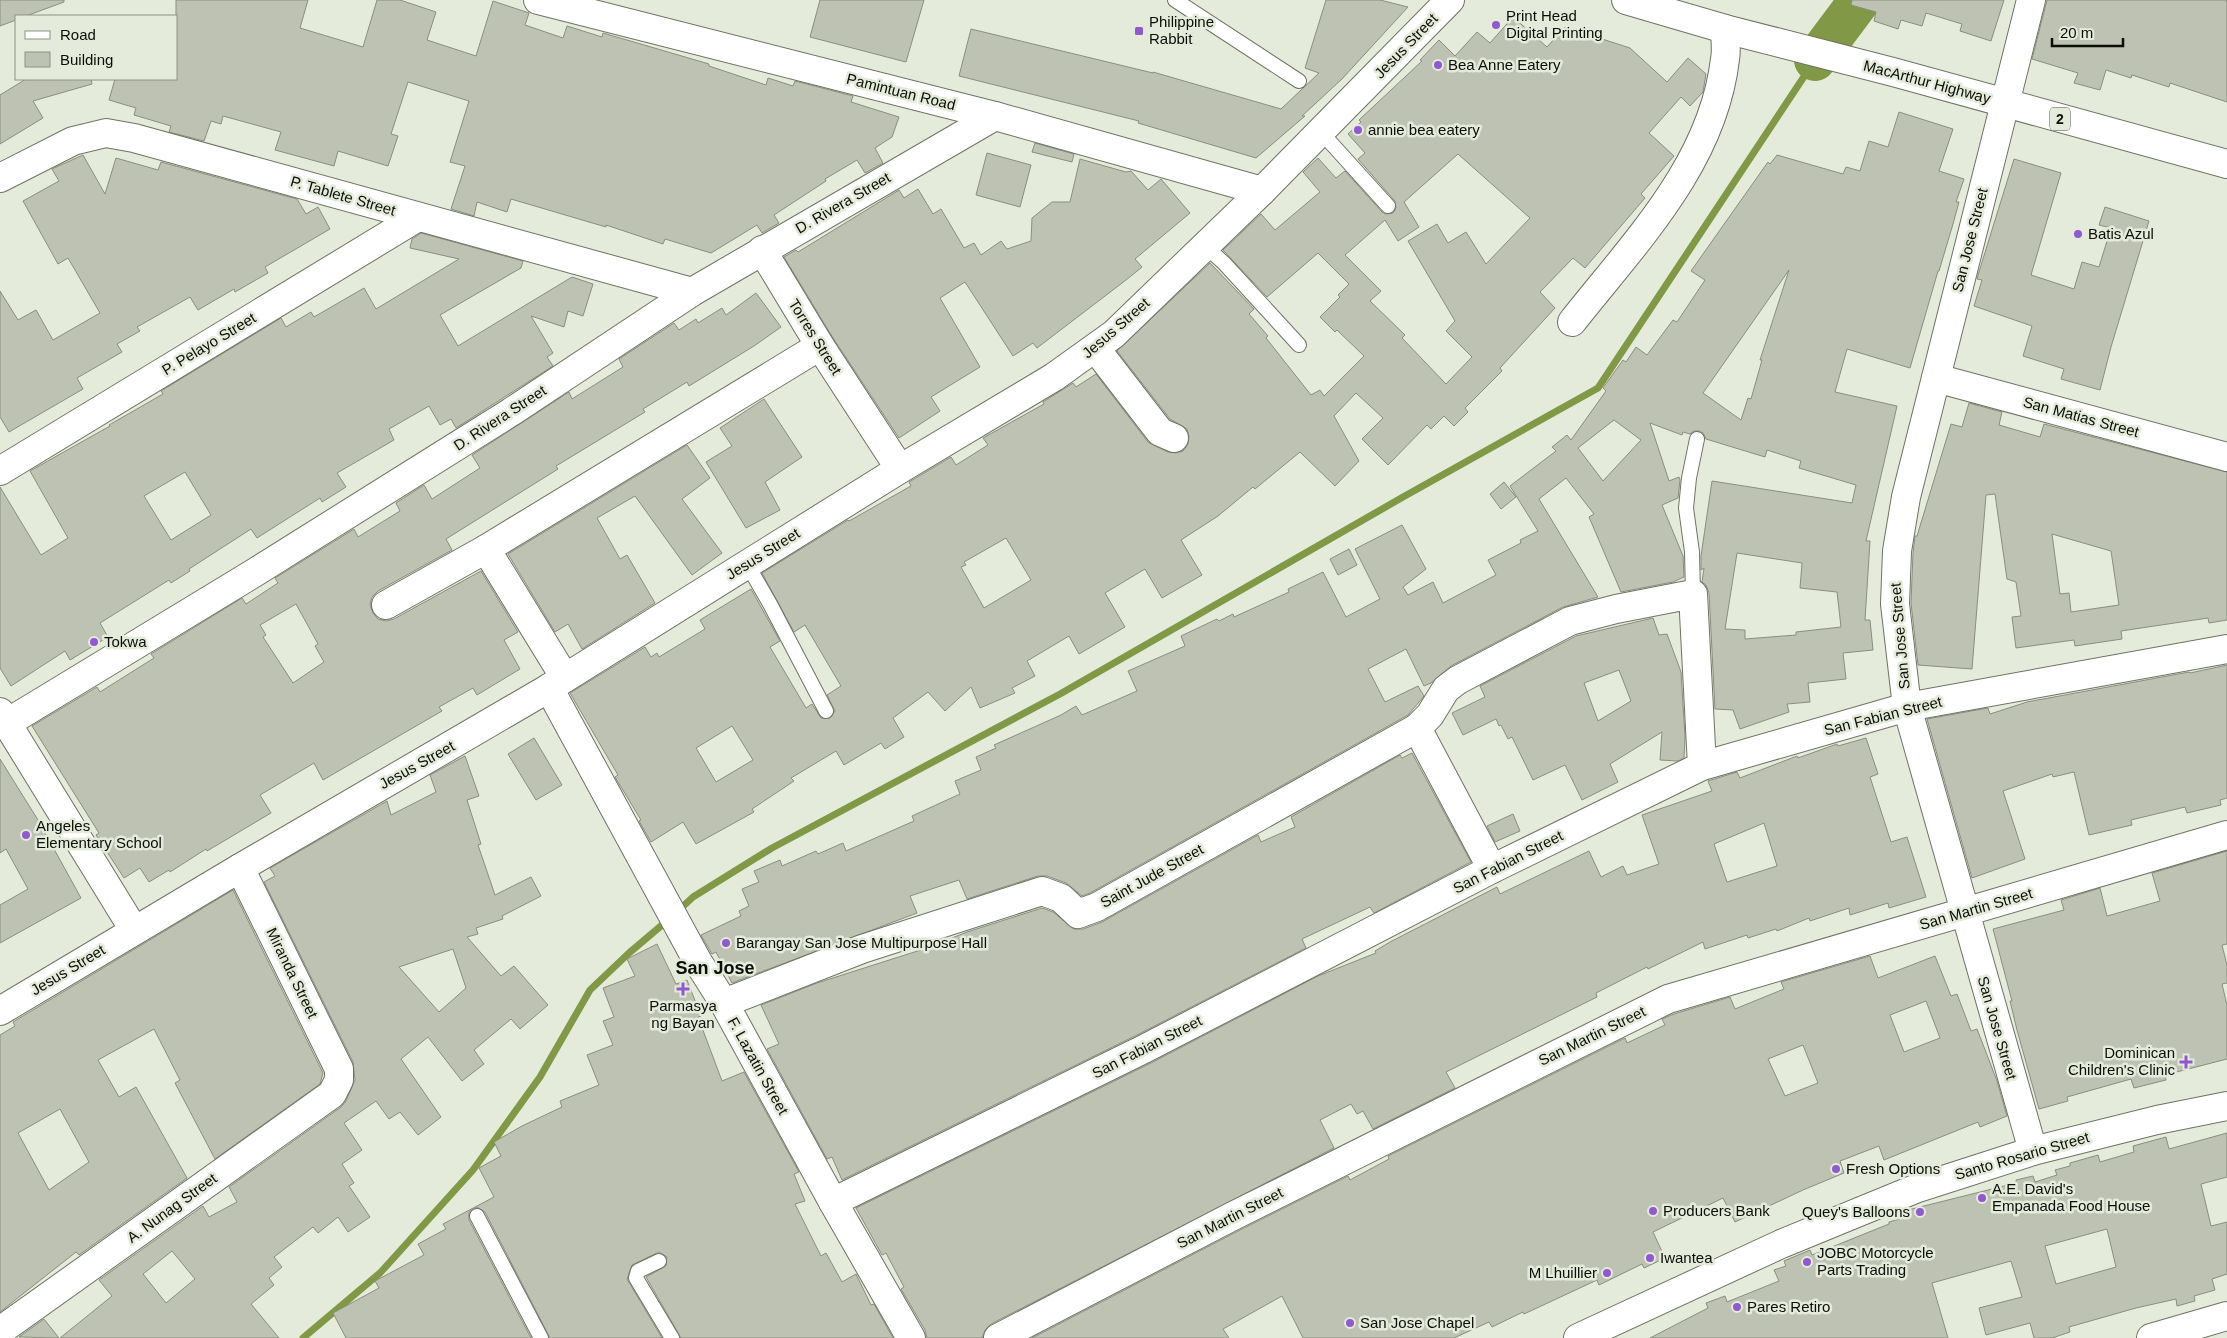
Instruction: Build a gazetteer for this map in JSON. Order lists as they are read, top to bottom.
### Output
{
  "streets": {
    "main road": [
      "Jesus Street",
      "MacArthur Highway",
      "Pamintuan Road",
      "2",
      "P. Tablete Street",
      "D. Rivera Street",
      "San Jose Street",
      "Torres Street",
      "P. Pelayo Street",
      "San Matias Street",
      "San Fabian Street",
      "Saint Jude Street",
      "San Martin Street",
      "Miranda Street",
      "F. Lazatin Street",
      "Santo Rosario Street",
      "A. Nunag Street"
    ]
  },
  "crossings": [
    ["Jesus Street", "Pamintuan Road"],
    ["Jesus Street", "Torres Street"],
    ["Jesus Street", "Miranda Street"],
    ["Jesus Street", "F. Lazatin Street"],
    ["MacArthur Highway", "San Jose Street"],
    ["Pamintuan Road", "D. Rivera Street"],
    ["P. Tablete Street", "D. Rivera Street"],
    ["P. Tablete Street", "P. Pelayo Street"],
    ["D. Rivera Street", "Torres Street"],
    ["San Jose Street", "San Matias Street"],
    ["San Jose Street", "San Fabian Street"],
    ["San Jose Street", "San Martin Street"],
    ["San Jose Street", "Santo Rosario Street"],
    ["San Fabian Street", "F. Lazatin Street"],
    ["Saint Jude Street", "F. Lazatin Street"],
    ["Miranda Street", "A. Nunag Street"]
  ],
  "districts": ["San Jose"],
  "places": {
    "other": [
      "Print Head Digital Printing",
      "Bea Anne Eatery",
      "annie bea eatery",
      "Batis Azul",
      "Tokwa",
      "Angeles Elementary School",
      "Barangay San Jose Multipurpose Hall",
      "Fresh Options",
      "A.E. David's Empanada Food House",
      "Producers Bank",
      "Quey's Balloons",
      "Iwantea",
      "JOBC Motorcycle Parts Trading",
      "M Lhuillier",
      "Pares Retiro",
      "San Jose Chapel"
    ],
    "transit": ["Philippine Rabbit"],
    "health": ["Parmasya ng Bayan", "Dominican Children's Clinic"]
  },
  "legend": ["Road", "Building"],
  "scale_bar": "20 m"
}
